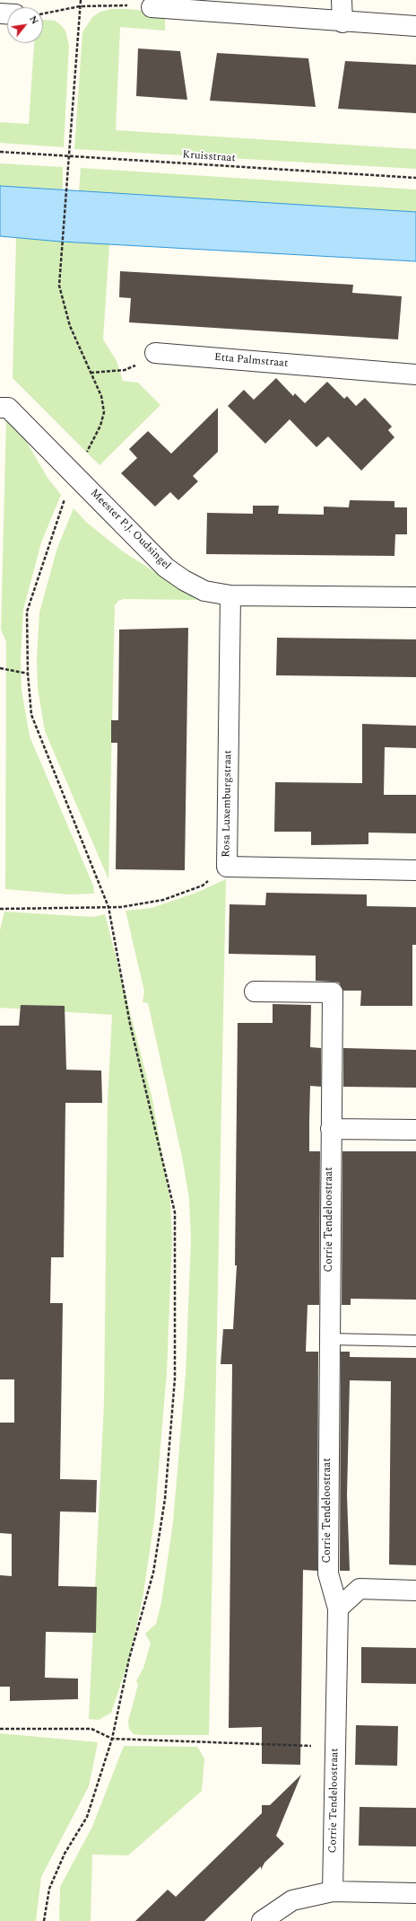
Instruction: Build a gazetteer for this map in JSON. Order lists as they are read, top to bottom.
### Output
{
  "streets": {
    "street": [
      "Etta Palmstraat",
      "Meester P.J. Oudsingel",
      "Rosa Luxemburgstraat",
      "Corrie Tendeloostraat"
    ],
    "path": ["Kruisstraat"]
  },
  "crossings": [
    ["Meester P.J. Oudsingel", "Rosa Luxemburgstraat"]
  ],
  "north": "top right"
}
